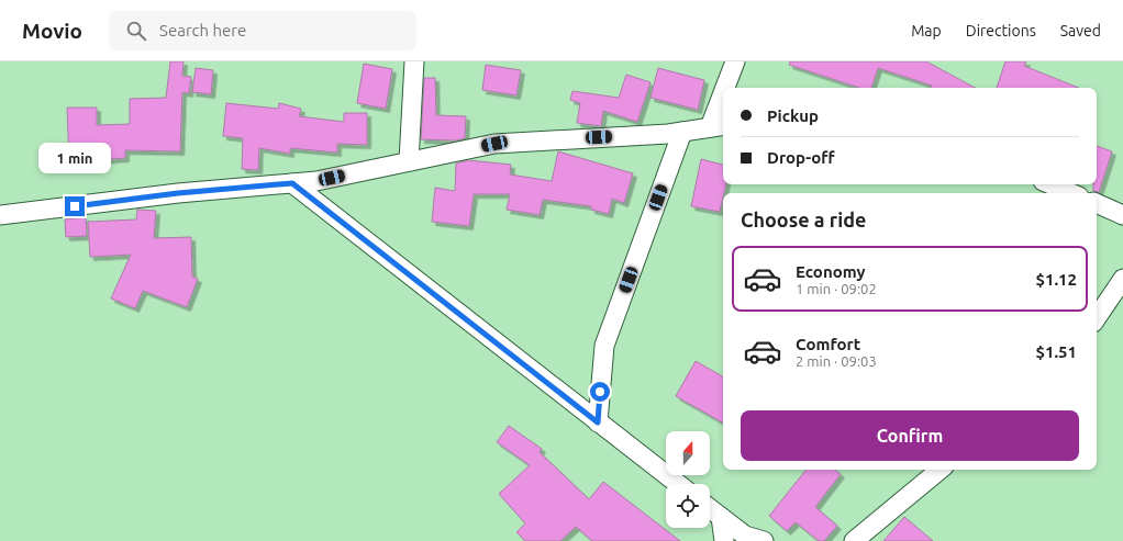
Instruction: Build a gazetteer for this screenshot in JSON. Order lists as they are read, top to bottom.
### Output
{
  "north": "top",
  "page": {
    "header": "Movio",
    "search": "Search here",
    "nav": ["Map", "Directions", "Saved"],
    "banner": ["Pickup", "Drop-off"],
    "bubble": "1 min",
    "heading": "Choose a ride",
    "list": [
      {
        "name": "Economy",
        "note": "1 min · 09:02",
        "value": "$1.12"
      },
      {
        "name": "Comfort",
        "note": "2 min · 09:03",
        "value": "$1.51"
      }
    ],
    "buttons": "Confirm"
  }
}
